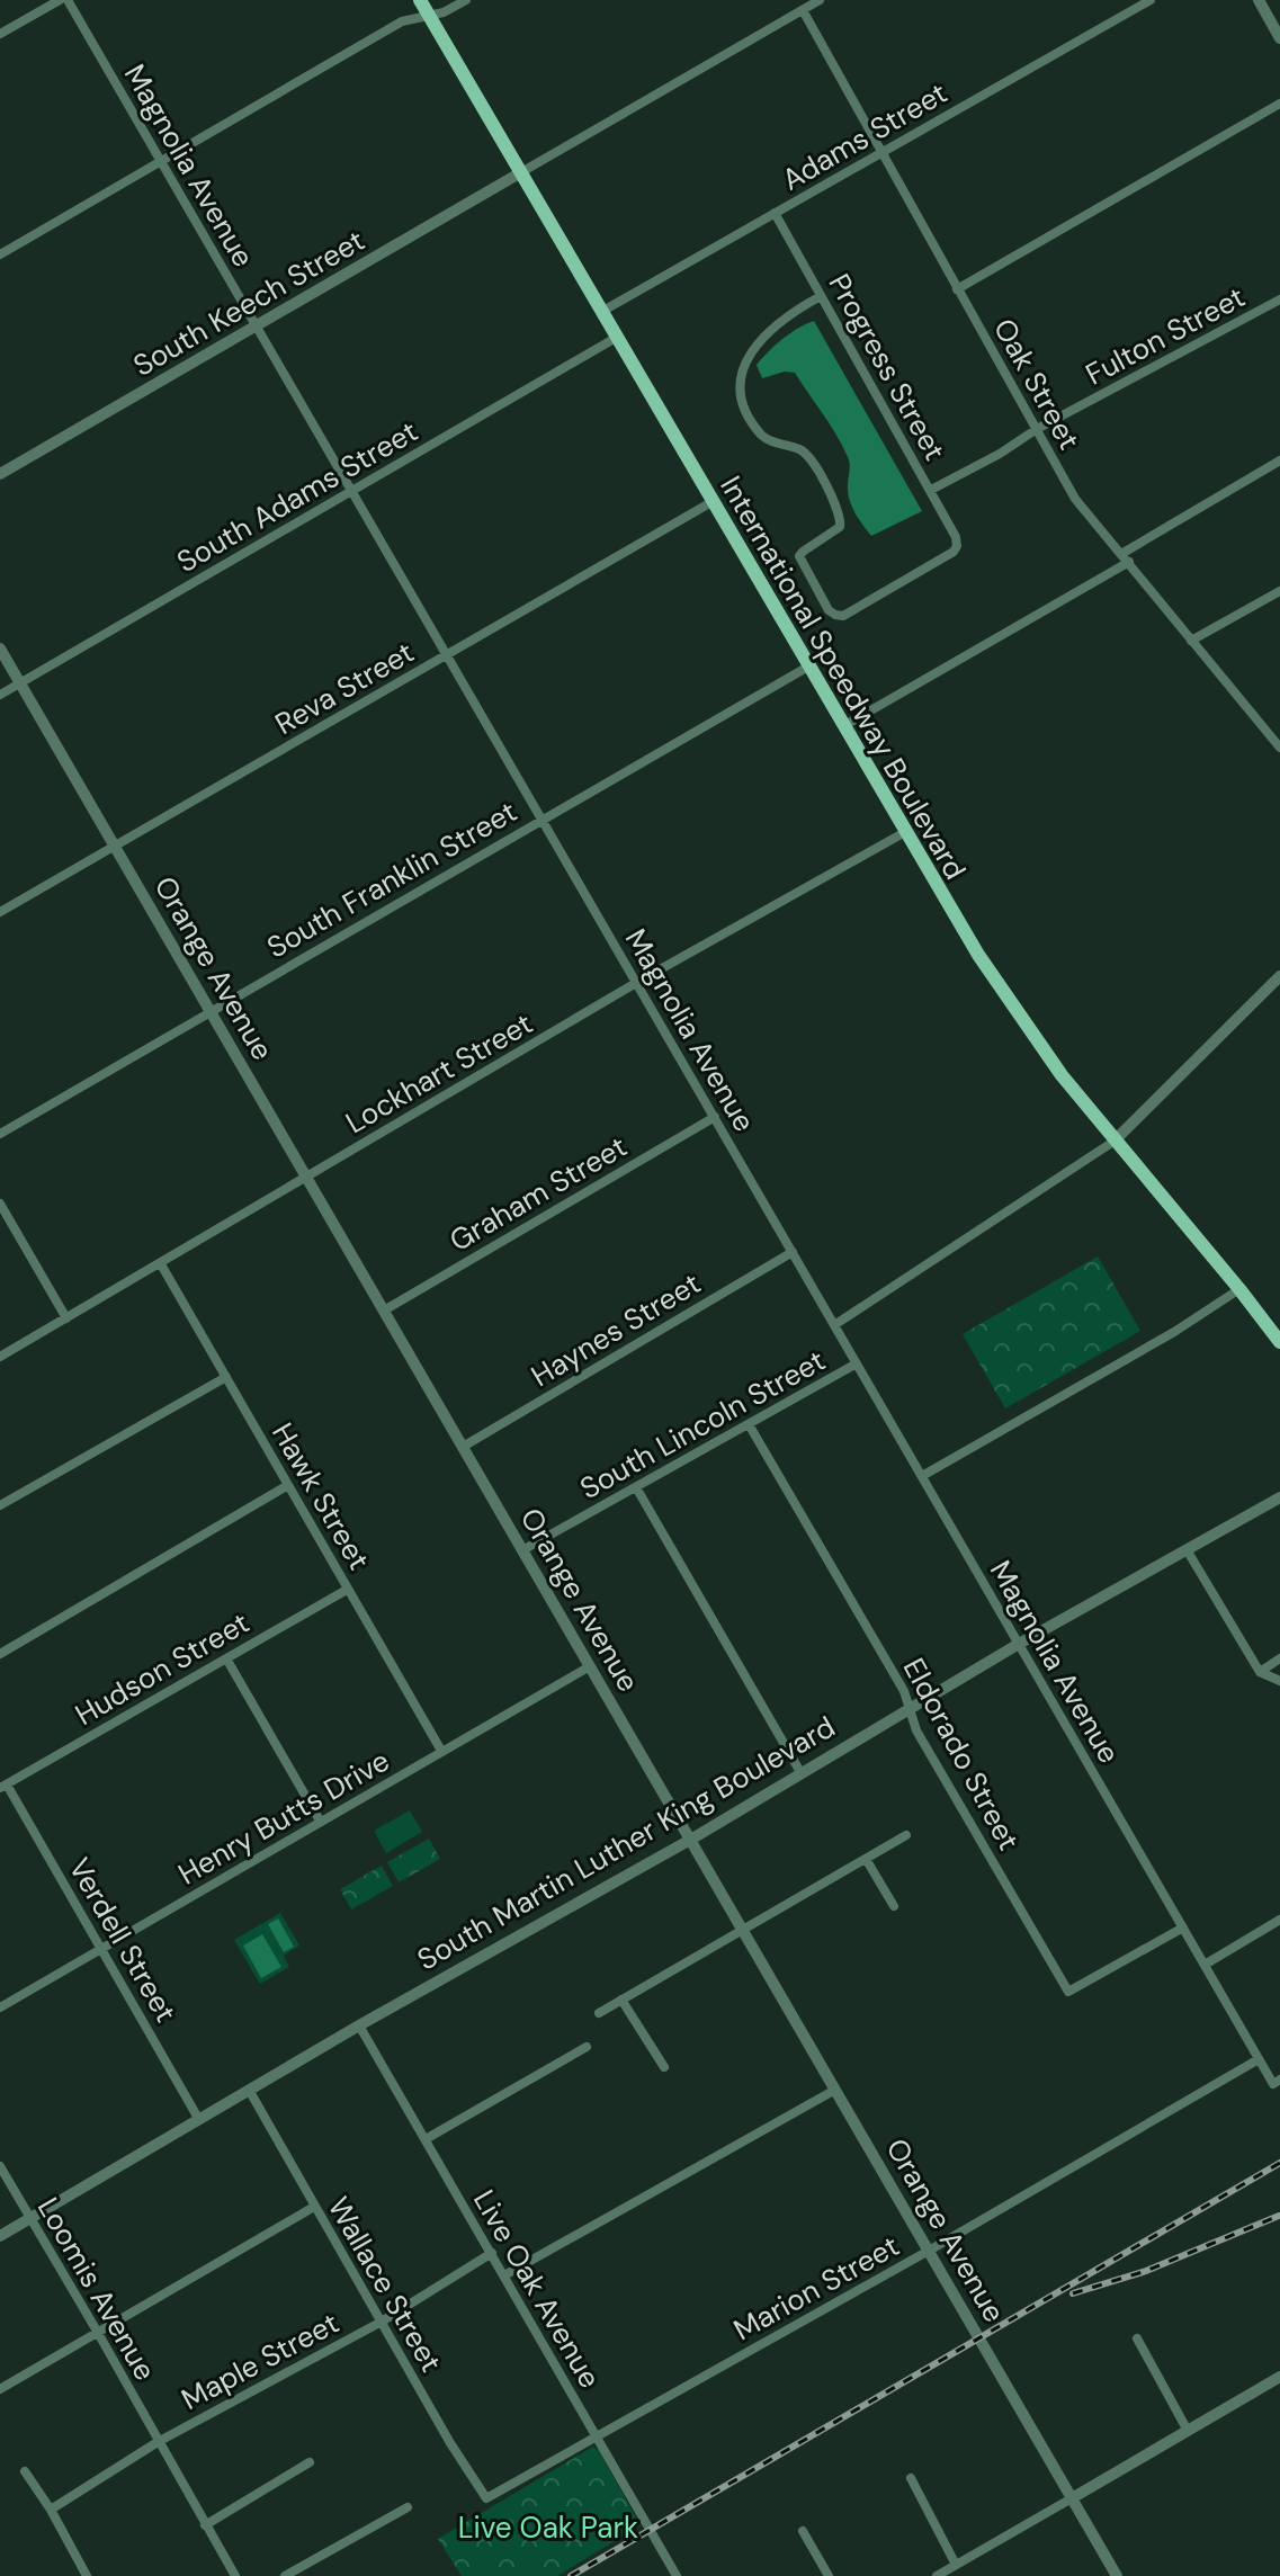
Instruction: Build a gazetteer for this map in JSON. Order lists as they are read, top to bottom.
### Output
{
  "streets": {
    "main road": ["International Speedway Boulevard"],
    "street": [
      "Adams Street",
      "Magnolia Avenue",
      "South Keech Street",
      "Fulton Street",
      "Progress Street",
      "Oak Street",
      "South Adams Street",
      "Reva Street",
      "South Franklin Street",
      "Orange Avenue",
      "Lockhart Street",
      "Graham Street",
      "Haynes Street",
      "South Lincoln Street",
      "Hawk Street",
      "Hudson Street",
      "Eldorado Street",
      "Henry Butts Drive",
      "South Martin Luther King Boulevard",
      "Verdell Street",
      "Wallace Street",
      "Marion Street",
      "Loomis Avenue",
      "Live Oak Avenue",
      "Maple Street"
    ]
  },
  "crossings": [
    ["Adams Street", "Progress Street"],
    ["Adams Street", "Oak Street"],
    ["Adams Street", "International Speedway Boulevard"],
    ["Magnolia Avenue", "South Keech Street"],
    ["Magnolia Avenue", "South Adams Street"],
    ["Magnolia Avenue", "Reva Street"],
    ["Magnolia Avenue", "South Franklin Street"],
    ["Magnolia Avenue", "Lockhart Street"],
    ["Magnolia Avenue", "Graham Street"],
    ["Magnolia Avenue", "Haynes Street"],
    ["Magnolia Avenue", "South Lincoln Street"],
    ["Magnolia Avenue", "Eldorado Street"],
    ["Magnolia Avenue", "South Martin Luther King Boulevard"],
    ["Magnolia Avenue", "Marion Street"],
    ["South Keech Street", "International Speedway Boulevard"],
    ["Fulton Street", "Progress Street"],
    ["Fulton Street", "Oak Street"],
    ["South Adams Street", "International Speedway Boulevard"],
    ["South Adams Street", "Orange Avenue"],
    ["International Speedway Boulevard", "Reva Street"],
    ["International Speedway Boulevard", "South Franklin Street"],
    ["International Speedway Boulevard", "Lockhart Street"],
    ["International Speedway Boulevard", "South Lincoln Street"],
    ["Reva Street", "Orange Avenue"],
    ["South Franklin Street", "Orange Avenue"],
    ["Orange Avenue", "Lockhart Street"],
    ["Orange Avenue", "Graham Street"],
    ["Orange Avenue", "Haynes Street"],
    ["Orange Avenue", "South Lincoln Street"],
    ["Orange Avenue", "Henry Butts Drive"],
    ["Orange Avenue", "South Martin Luther King Boulevard"],
    ["Orange Avenue", "Marion Street"],
    ["Lockhart Street", "Hawk Street"],
    ["South Lincoln Street", "Eldorado Street"],
    ["Hawk Street", "Hudson Street"],
    ["Hawk Street", "Henry Butts Drive"],
    ["Hudson Street", "Verdell Street"],
    ["Eldorado Street", "South Martin Luther King Boulevard"],
    ["Henry Butts Drive", "Verdell Street"],
    ["South Martin Luther King Boulevard", "Verdell Street"],
    ["South Martin Luther King Boulevard", "Wallace Street"],
    ["South Martin Luther King Boulevard", "Loomis Avenue"],
    ["South Martin Luther King Boulevard", "Live Oak Avenue"],
    ["Wallace Street", "Marion Street"],
    ["Wallace Street", "Maple Street"],
    ["Marion Street", "Live Oak Avenue"],
    ["Loomis Avenue", "Maple Street"],
    ["Live Oak Avenue", "Maple Street"]
  ],
  "parks": ["Live Oak Park"]
}
